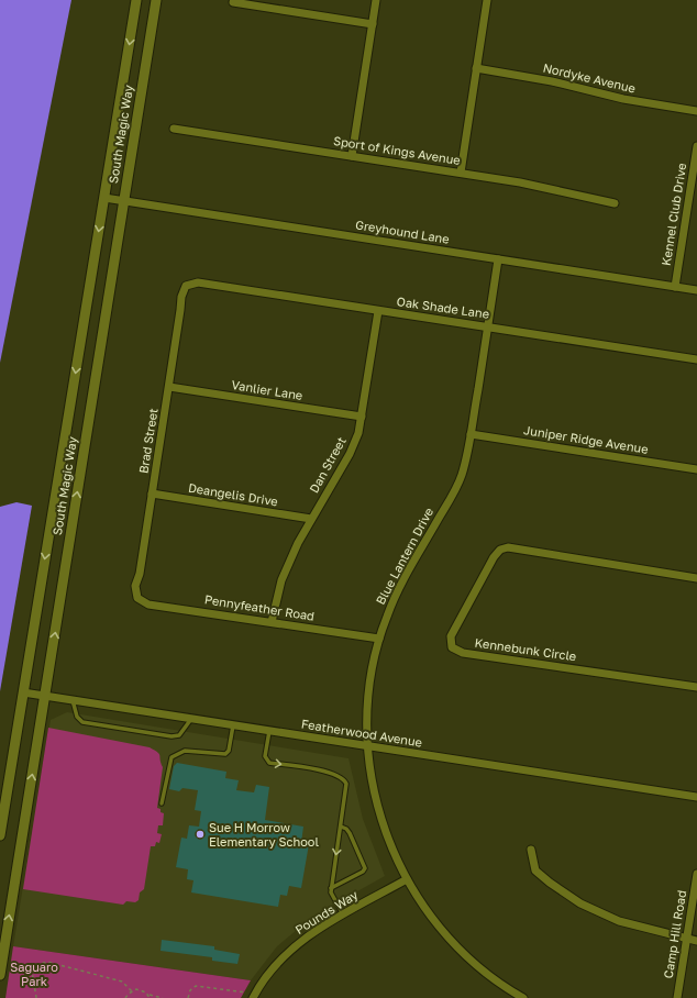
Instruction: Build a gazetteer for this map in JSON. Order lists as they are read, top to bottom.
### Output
{
  "streets": {
    "street": [
      "Nordyke Avenue",
      "South Magic Way",
      "Sport of Kings Avenue",
      "Kennel Club Drive",
      "Greyhound Lane",
      "Oak Shade Lane",
      "Vanlier Lane",
      "Juniper Ridge Avenue",
      "Brad Street",
      "Dan Street",
      "Deangelis Drive",
      "Blue Lantern Drive",
      "Pennyfeather Road",
      "Kennebunk Circle",
      "Featherwood Avenue",
      "Pounds Way",
      "Camp Hill Road"
    ]
  },
  "crossings": [
    ["South Magic Way", "Greyhound Lane"],
    ["South Magic Way", "Featherwood Avenue"],
    ["Kennel Club Drive", "Greyhound Lane"],
    ["Greyhound Lane", "Blue Lantern Drive"],
    ["Oak Shade Lane", "Brad Street"],
    ["Oak Shade Lane", "Dan Street"],
    ["Oak Shade Lane", "Blue Lantern Drive"],
    ["Vanlier Lane", "Brad Street"],
    ["Vanlier Lane", "Dan Street"],
    ["Juniper Ridge Avenue", "Blue Lantern Drive"],
    ["Brad Street", "Deangelis Drive"],
    ["Brad Street", "Pennyfeather Road"],
    ["Dan Street", "Deangelis Drive"],
    ["Dan Street", "Pennyfeather Road"],
    ["Blue Lantern Drive", "Pennyfeather Road"],
    ["Blue Lantern Drive", "Featherwood Avenue"],
    ["Blue Lantern Drive", "Pounds Way"]
  ],
  "parks": ["Saguaro Park"],
  "places": ["Sue H Morrow Elementary School"]
}
